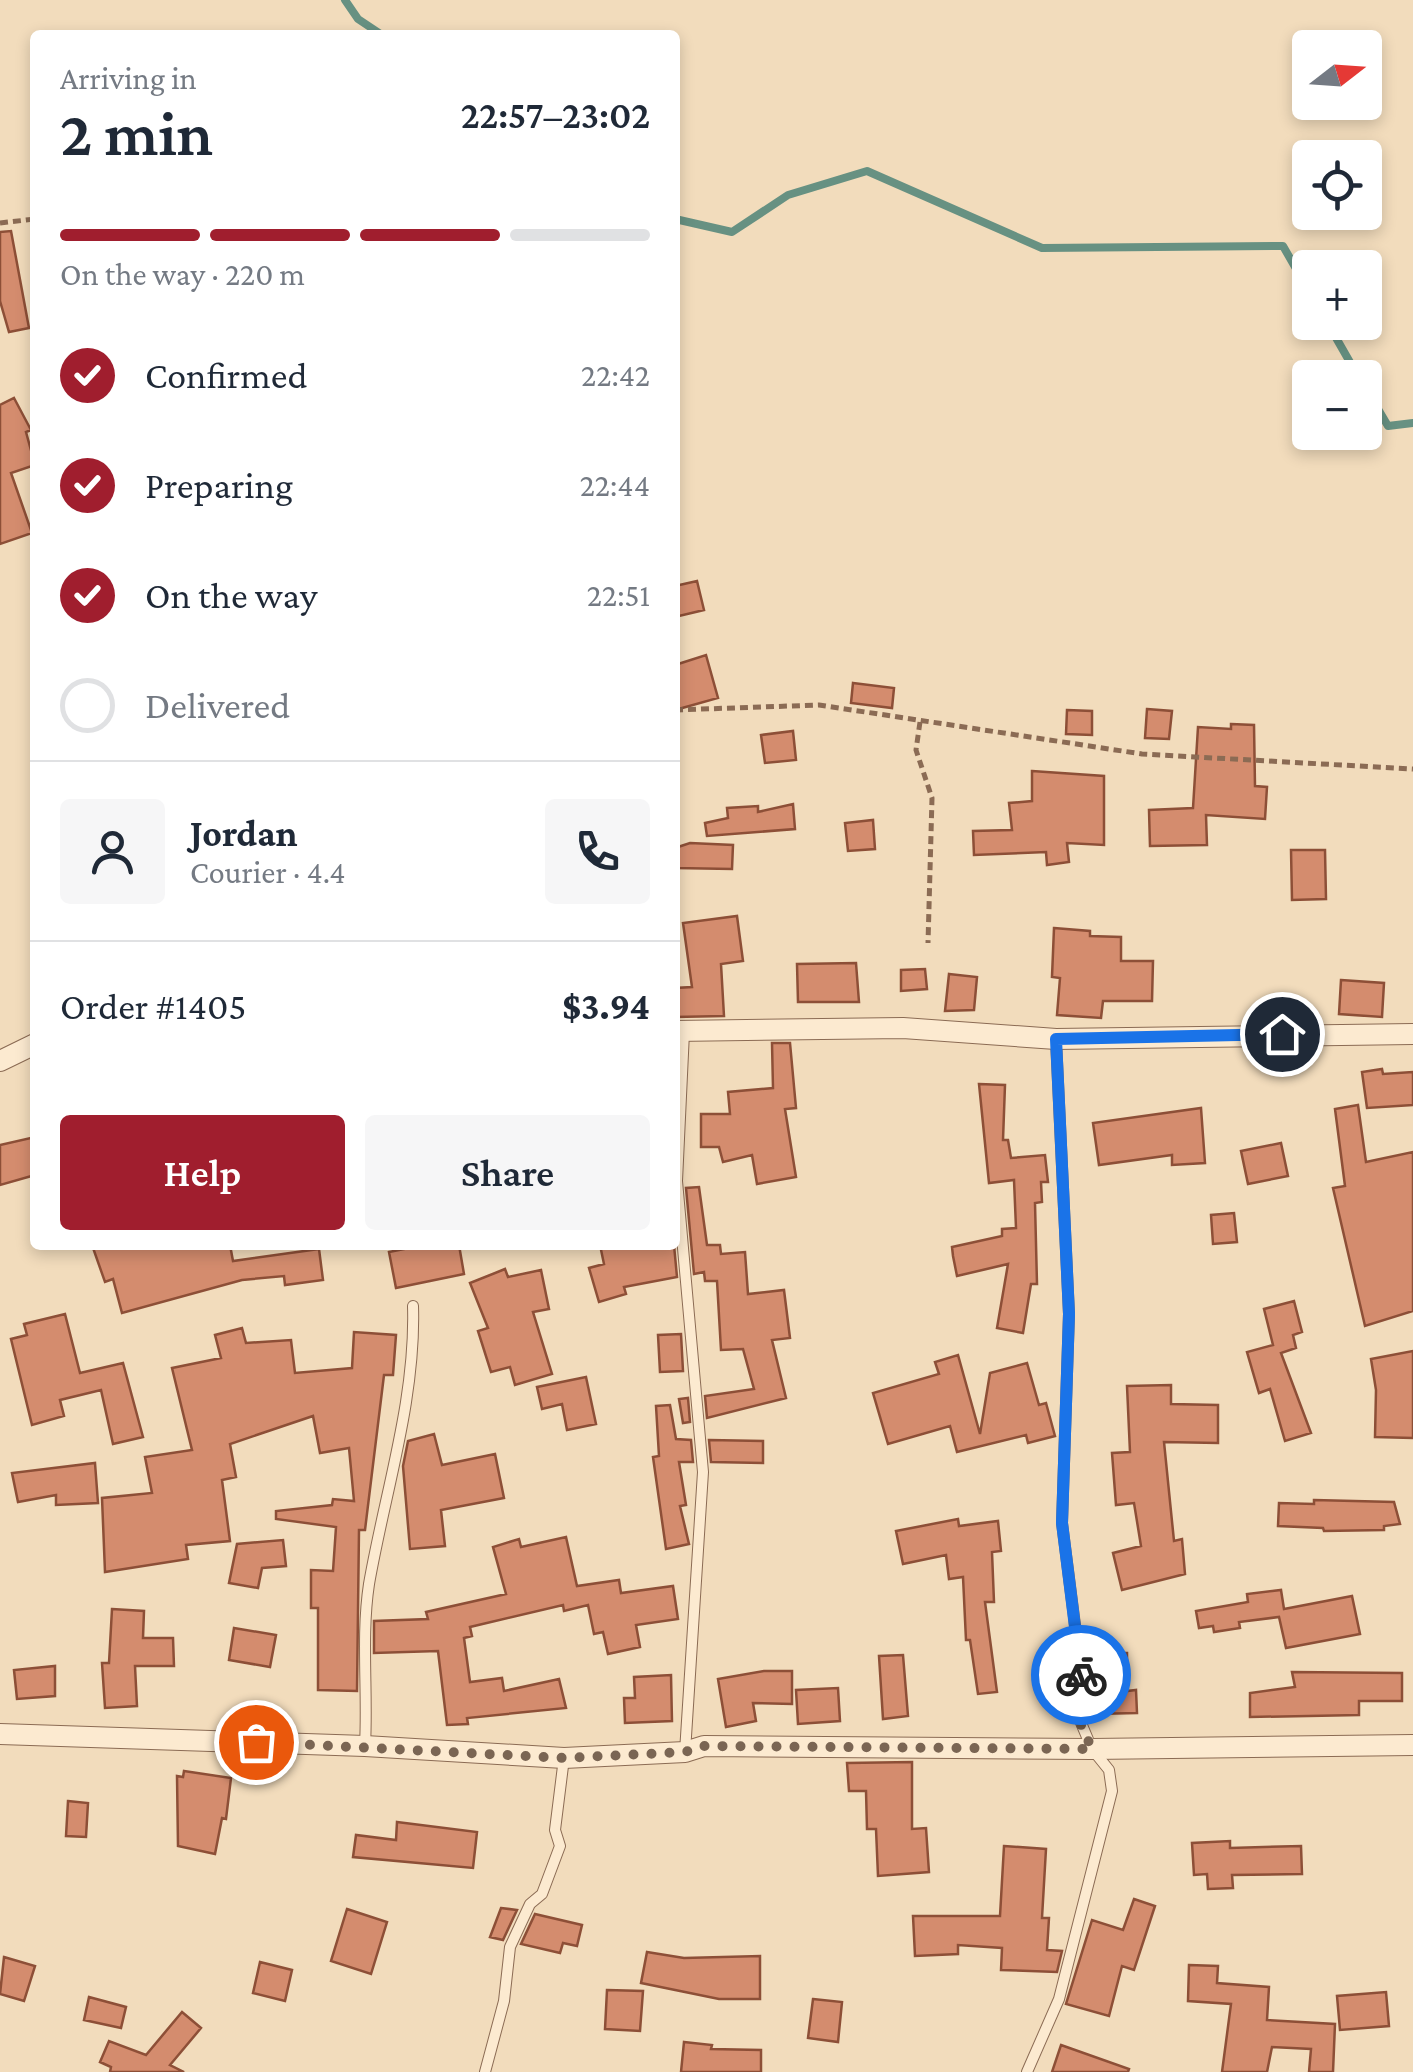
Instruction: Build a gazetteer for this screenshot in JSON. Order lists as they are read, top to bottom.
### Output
{
  "north": "right",
  "page": {
    "map_buttons": ["+", "−"],
    "heading": ["2 min", "Arriving in", "22:57–23:02"],
    "panel": [
      "Jordan",
      "Courier · 4.4",
      "Order #1405",
      "$3.94"
    ],
    "bar": "On the way · 220 m",
    "list": [
      ["Confirmed", "22:42"],
      ["Preparing", "22:44"],
      ["On the way", "22:51"],
      "Delivered"
    ],
    "buttons": ["Help", "Share"]
  }
}
